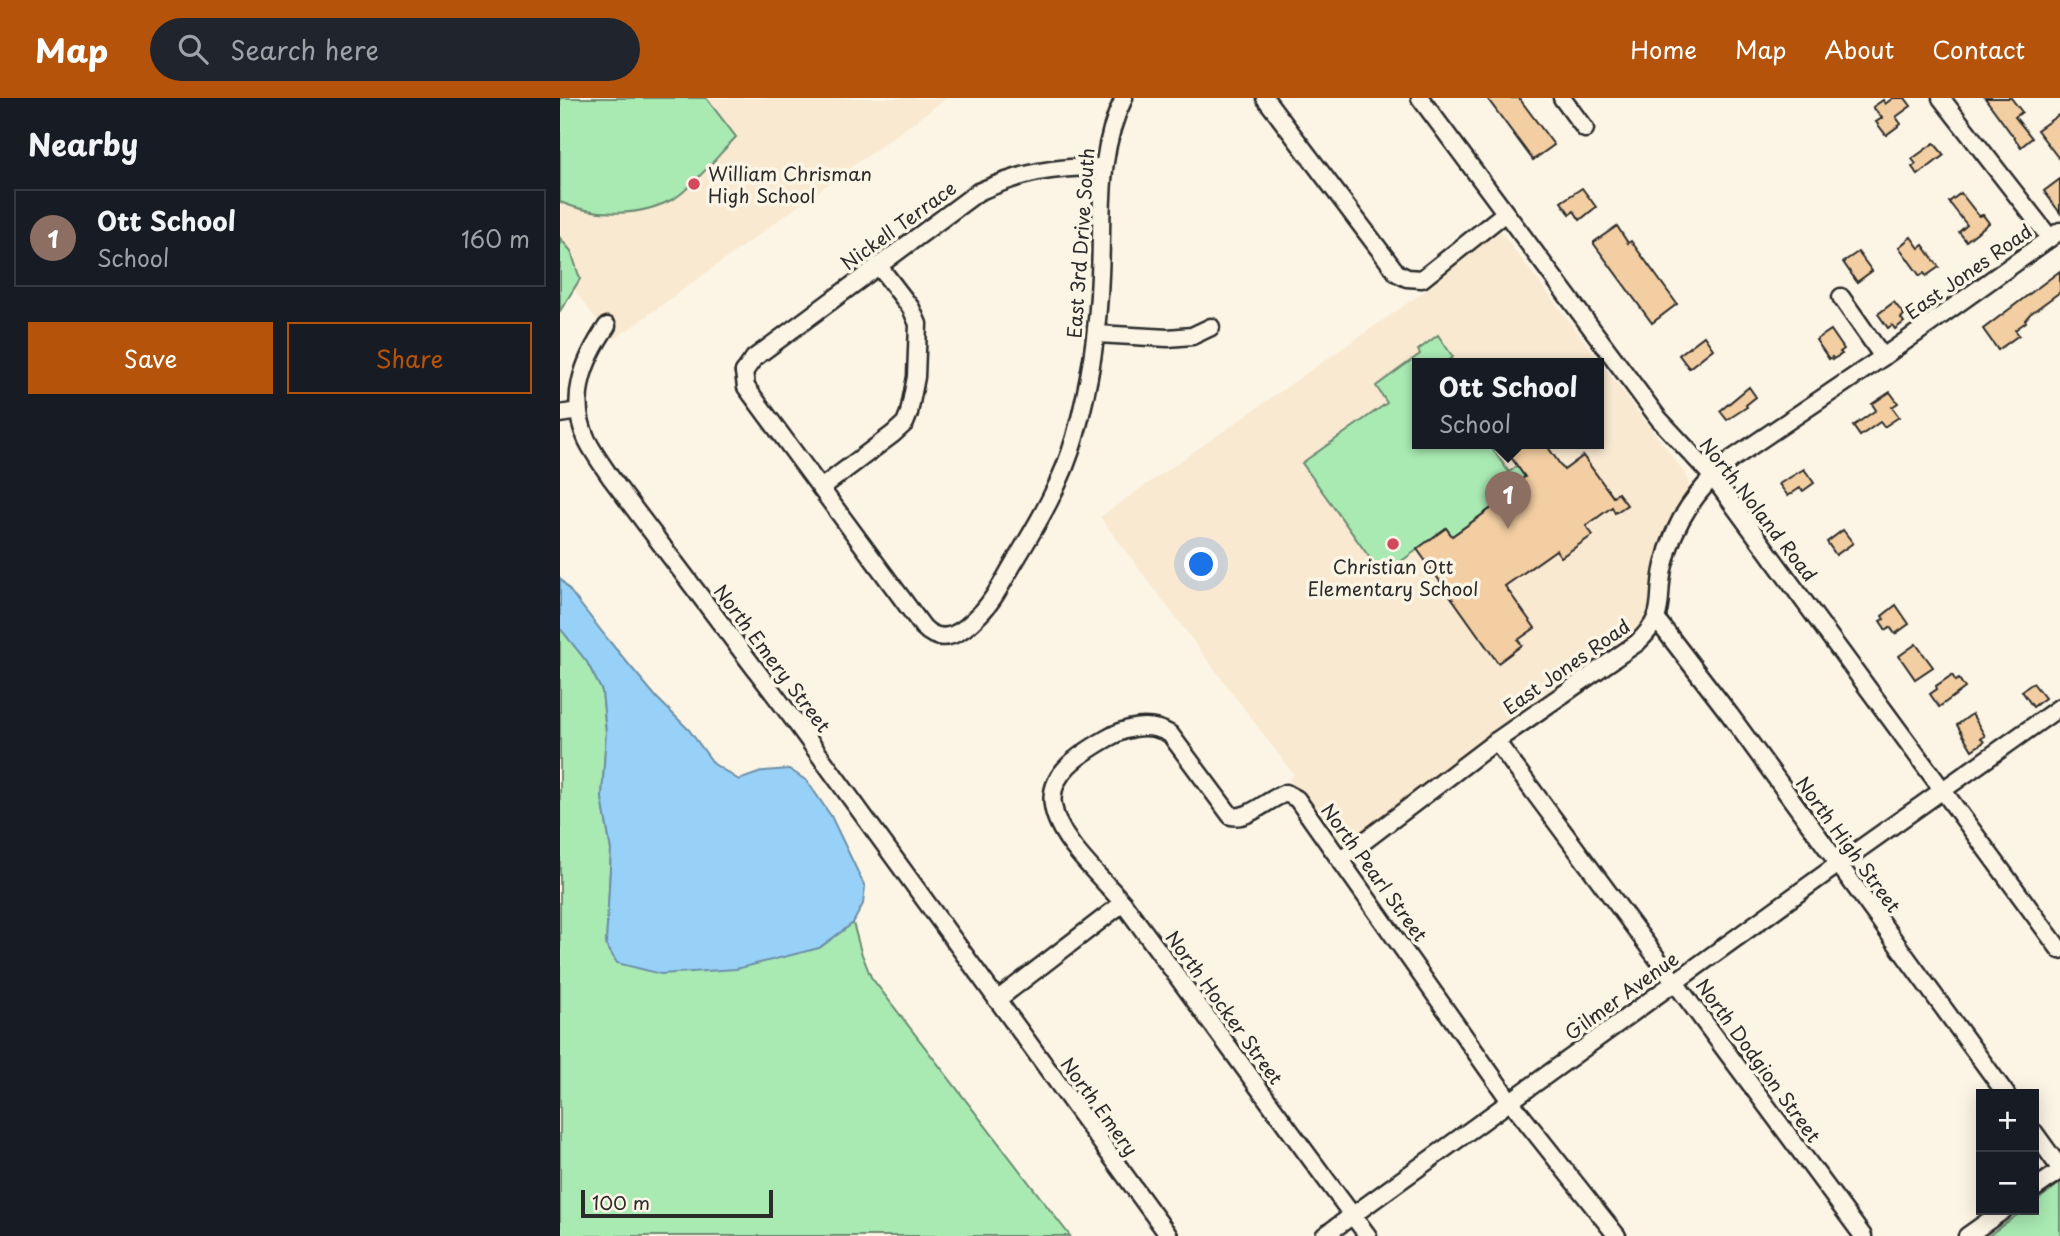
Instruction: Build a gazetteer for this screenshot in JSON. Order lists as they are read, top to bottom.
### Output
{
  "streets": {
    "street": [
      "Nickell Terrace",
      "East 3rd Drive South",
      "East Jones Road",
      "North Noland Road",
      "North Emery Street",
      "North High Street",
      "North Pearl Street",
      "Gilmer Avenue",
      "North Hocker Street",
      "North Dodgion Street",
      "North Emery"
    ]
  },
  "crossings": [
    ["Nickell Terrace", "East 3rd Drive South"],
    ["East Jones Road", "North Noland Road"],
    ["East Jones Road", "North High Street"],
    ["East Jones Road", "North Pearl Street"],
    ["East Jones Road", "North Dodgion Street"],
    ["North Noland Road", "Gilmer Avenue"],
    ["North Emery Street", "North Emery"],
    ["North High Street", "Gilmer Avenue"],
    ["North Pearl Street", "Gilmer Avenue"],
    ["North Pearl Street", "North Hocker Street"],
    ["Gilmer Avenue", "North Hocker Street"],
    ["Gilmer Avenue", "North Dodgion Street"]
  ],
  "places": ["William Chrisman High School", "Christian Ott Elementary School"],
  "scale_bar": "100 m",
  "page": {
    "header": "Map",
    "search": "Search here",
    "nav": [
      "Home",
      "Map",
      "About",
      "Contact"
    ],
    "heading": "Nearby",
    "list": [
      {
        "mark": "1",
        "name": "Ott School",
        "note": "School",
        "value": "160 m"
      }
    ],
    "buttons": ["Save", "Share"],
    "popup": ["Ott School", "School"],
    "pins": "1",
    "map_buttons": ["+", "−"],
    "scale": "100 m"
  }
}
